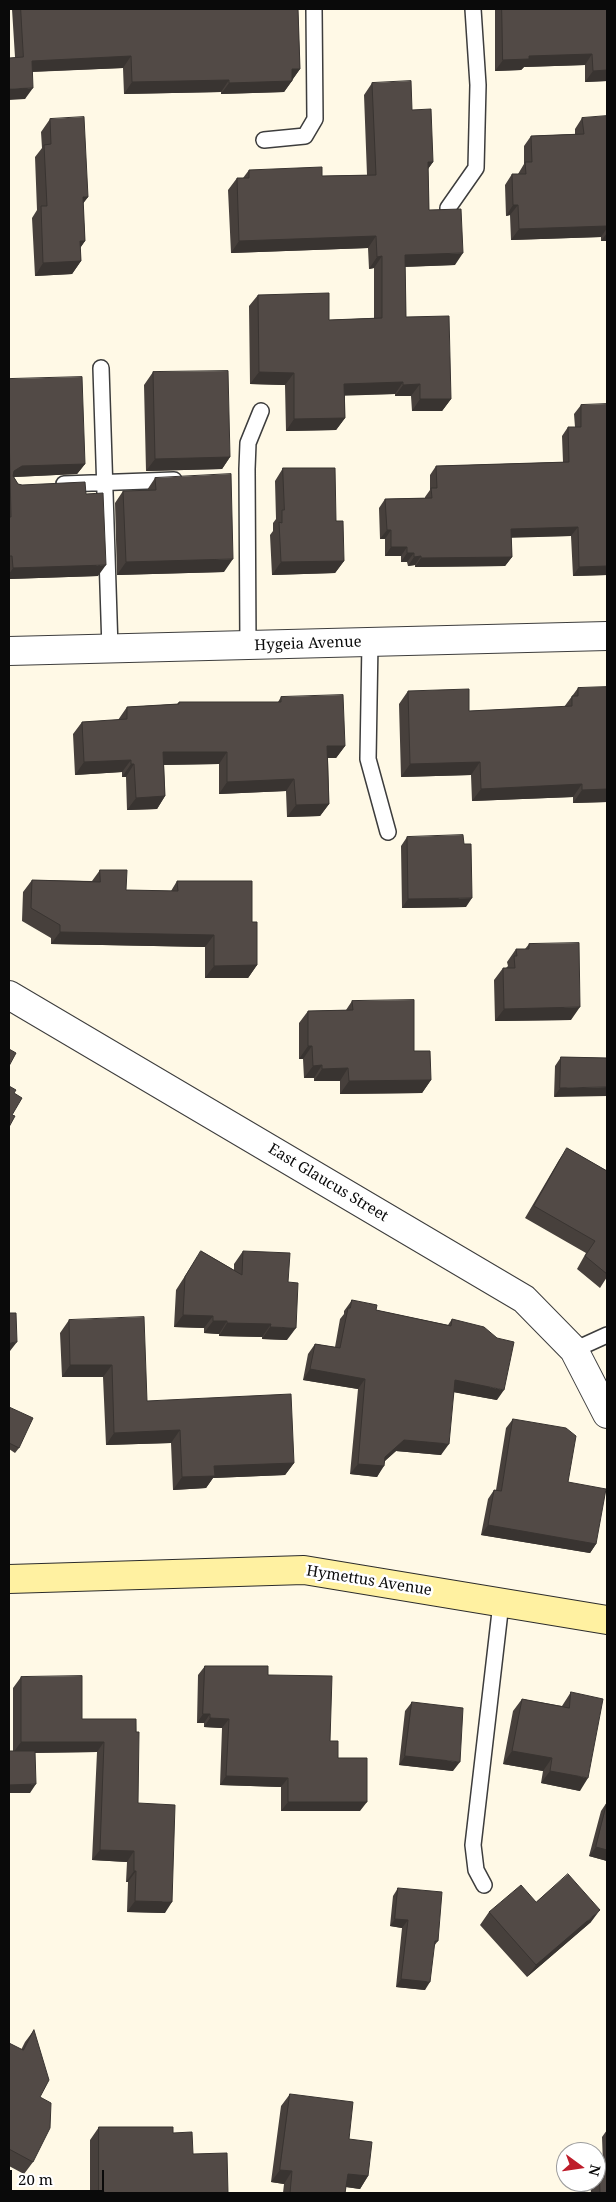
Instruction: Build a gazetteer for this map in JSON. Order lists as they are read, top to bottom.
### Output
{
  "streets": {
    "street": ["Hygeia Avenue", "East Glaucus Street", "Hymettus Avenue"]
  },
  "scale_bar": "20 m",
  "north": "right"
}
